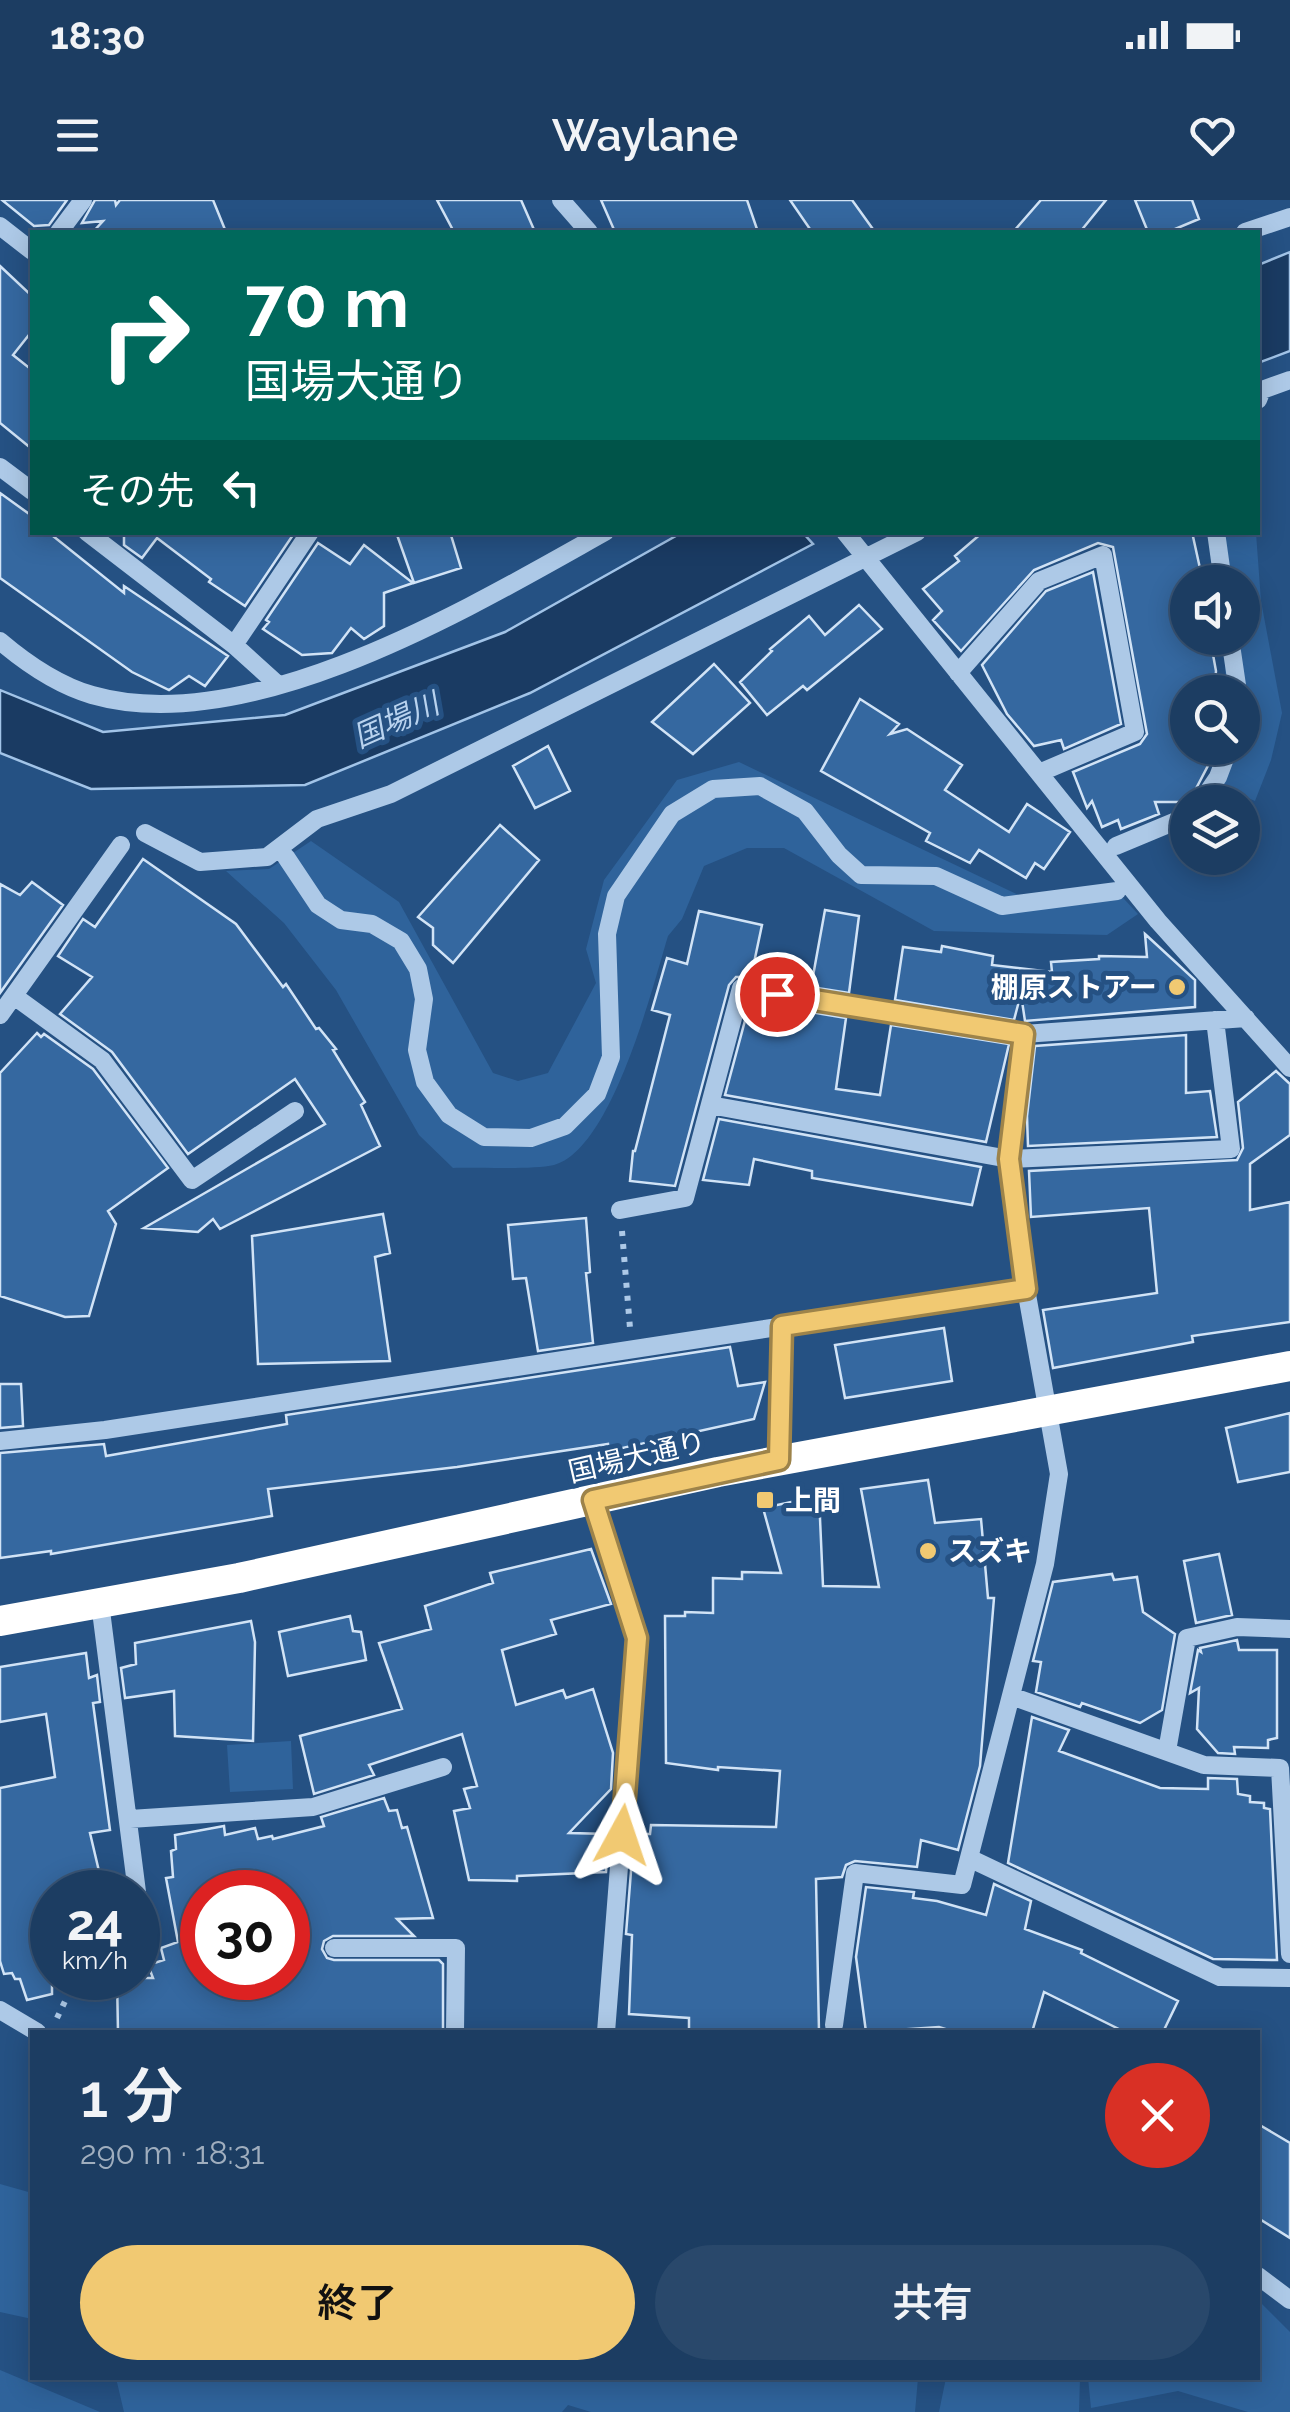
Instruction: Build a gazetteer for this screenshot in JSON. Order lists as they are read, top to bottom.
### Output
{
  "streets": {
    "highway": ["国場大通り"]
  },
  "water": ["国場川"],
  "places": {
    "other": ["棚原ストアー", "スズキ"],
    "transit": ["上間"]
  },
  "page": {
    "status": "18:30",
    "header": "Waylane",
    "turn": ["70 m", "国場大通り"],
    "then": "その先",
    "speed": "24 km/h",
    "limit": "30",
    "heading": ["1 分", "290 m · 18:31"],
    "buttons": ["終了", "共有"]
  }
}
